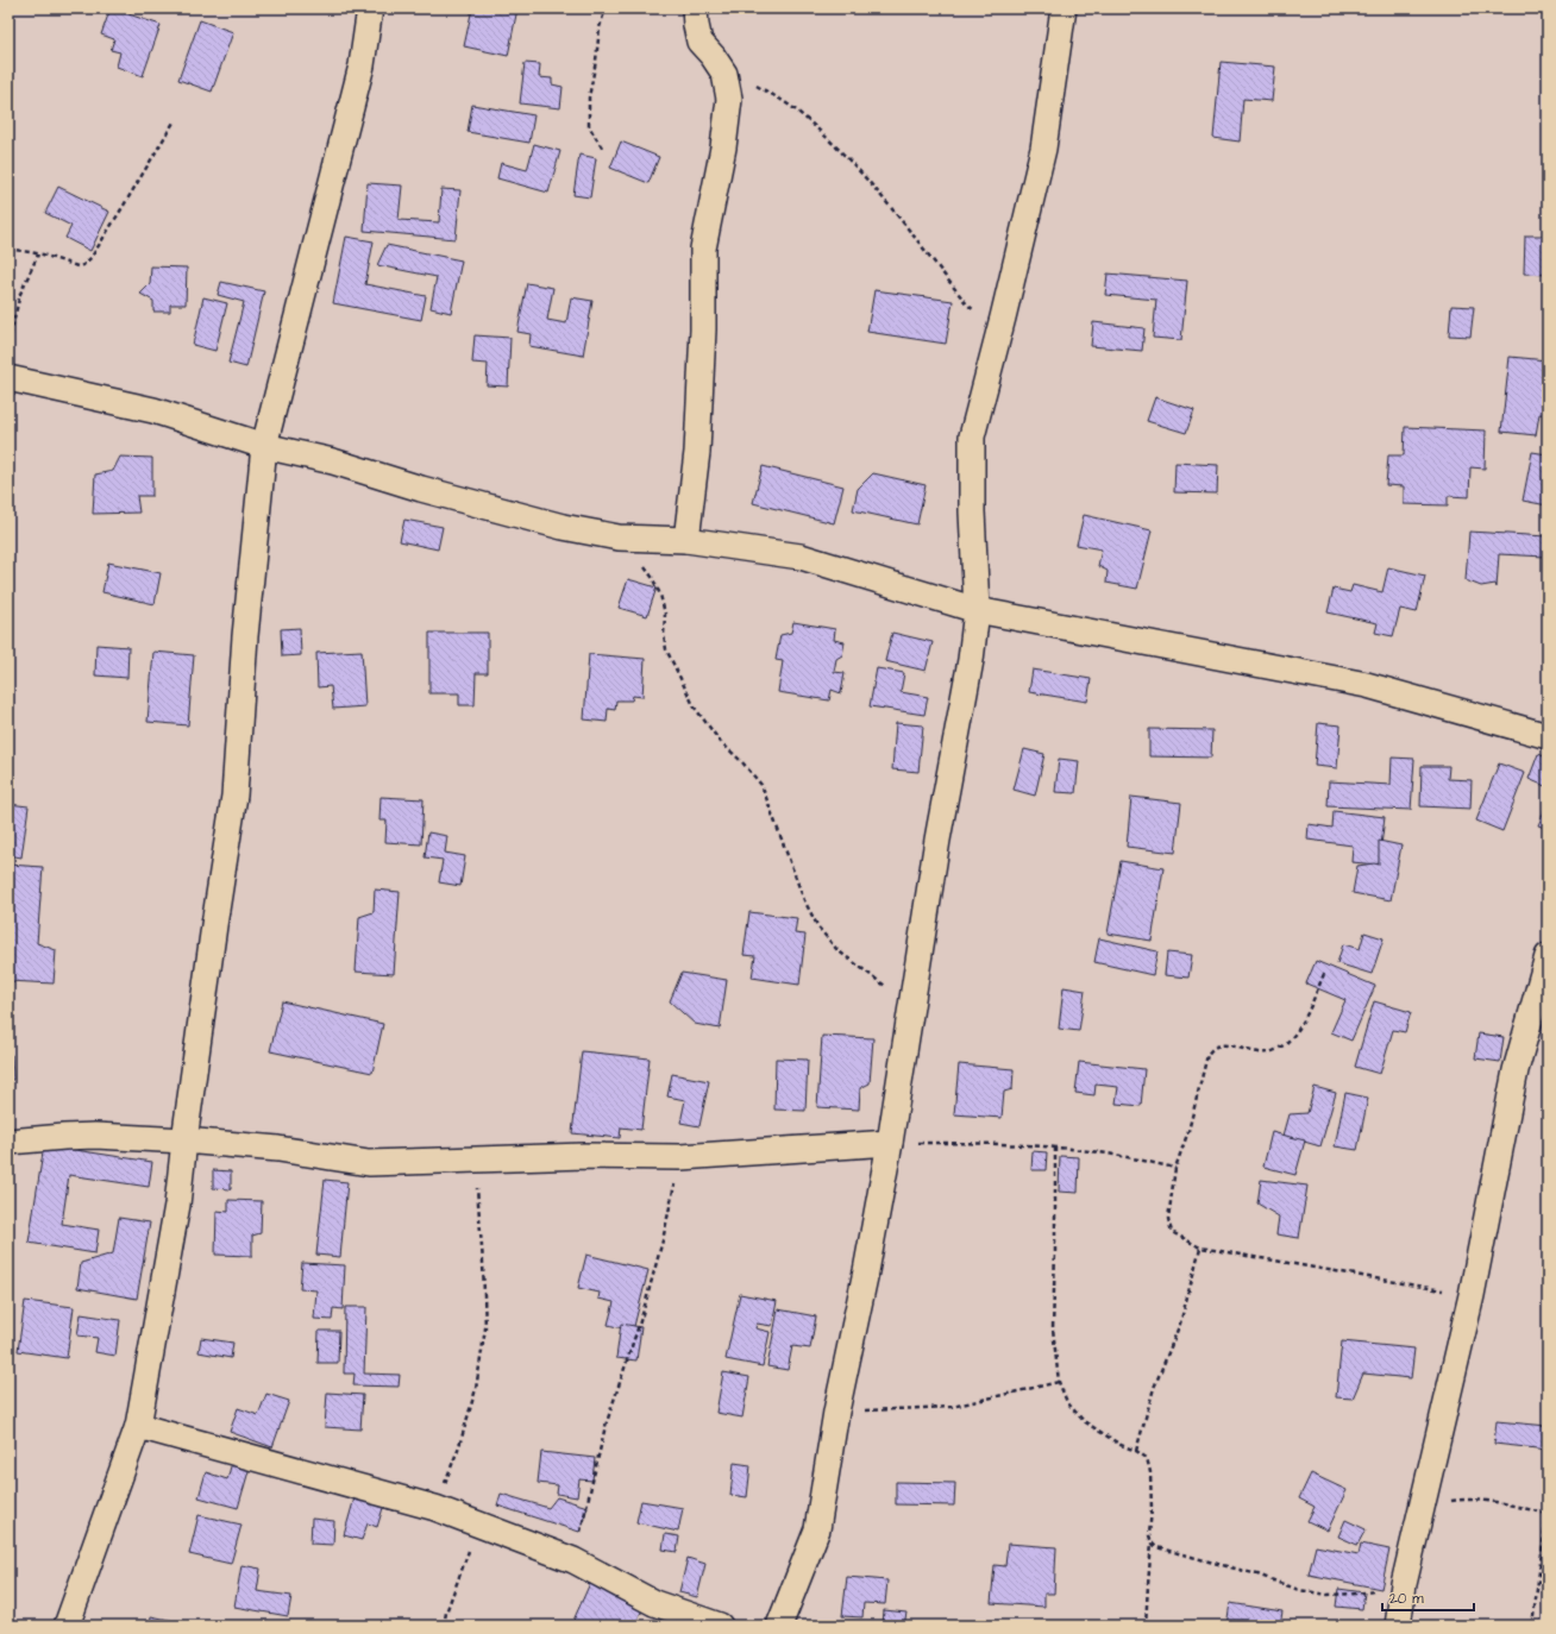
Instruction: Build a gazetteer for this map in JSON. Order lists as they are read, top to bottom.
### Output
{
  "scale_bar": "20 m"
}
